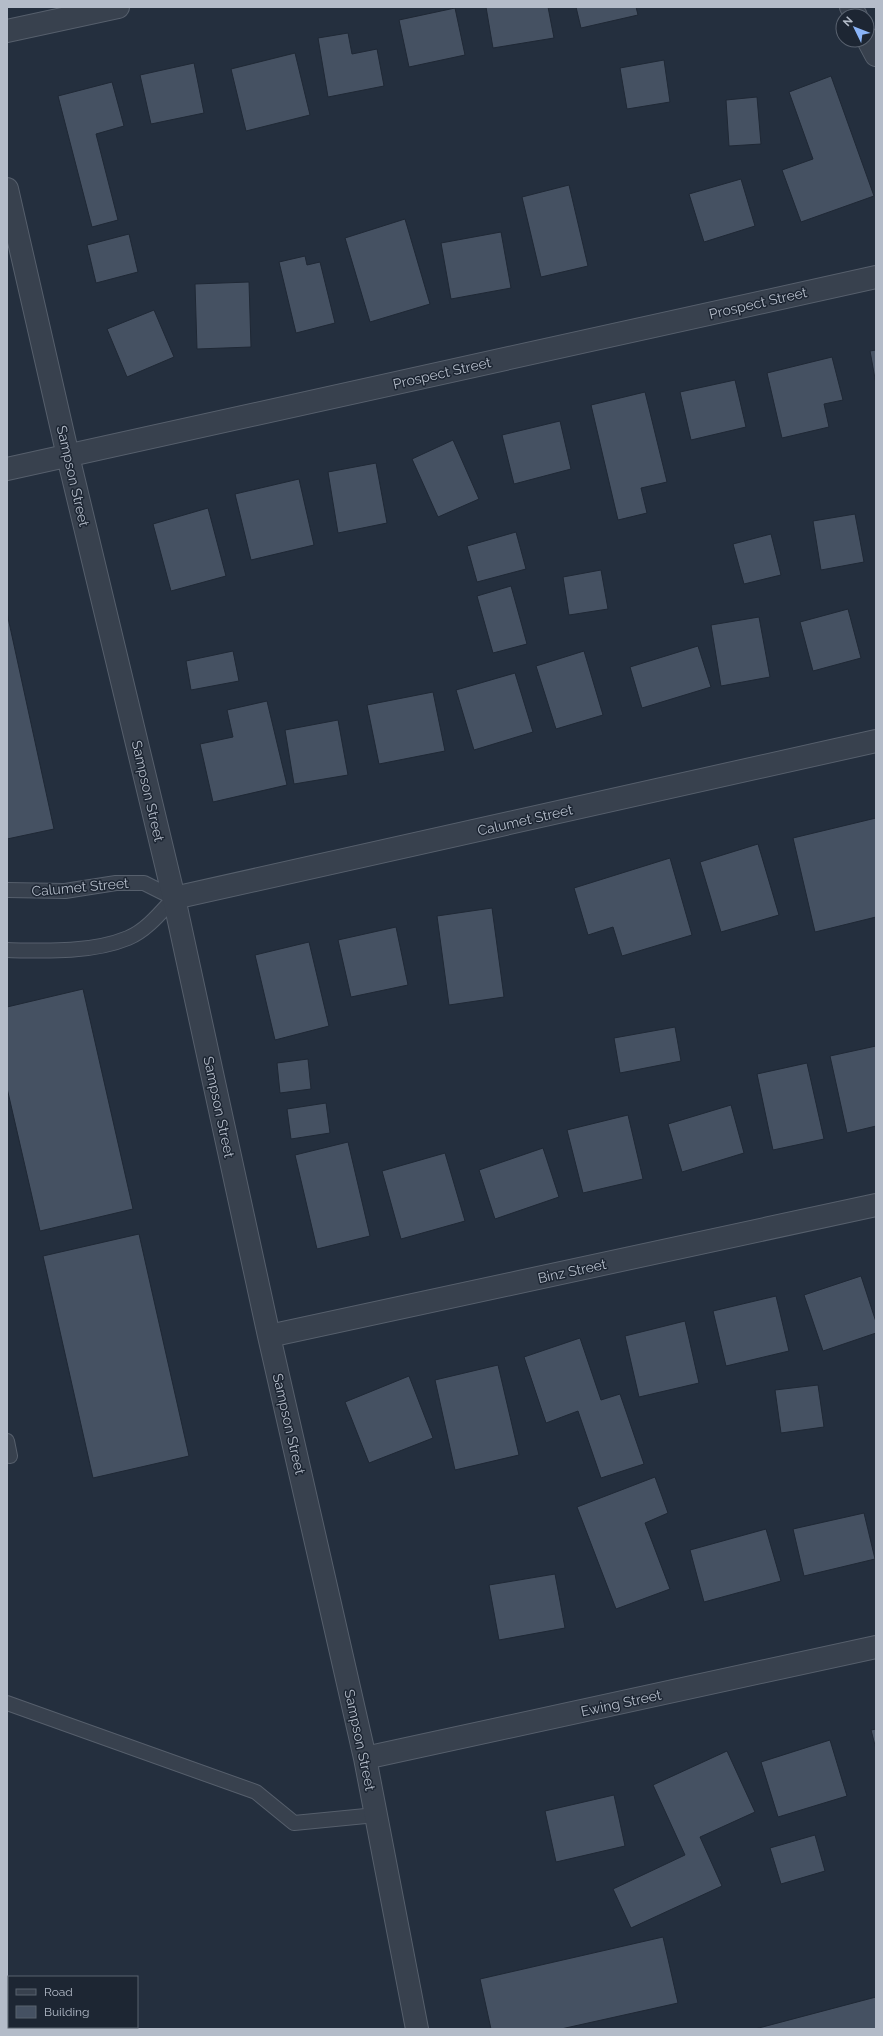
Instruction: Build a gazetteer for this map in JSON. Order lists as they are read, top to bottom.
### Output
{
  "streets": {
    "street": [
      "Prospect Street",
      "Sampson Street",
      "Calumet Street",
      "Binz Street",
      "Ewing Street"
    ]
  },
  "crossings": [
    ["Prospect Street", "Sampson Street"],
    ["Sampson Street", "Calumet Street"],
    ["Sampson Street", "Binz Street"],
    ["Sampson Street", "Ewing Street"]
  ],
  "legend": ["Road", "Building"],
  "north": "top left"
}
